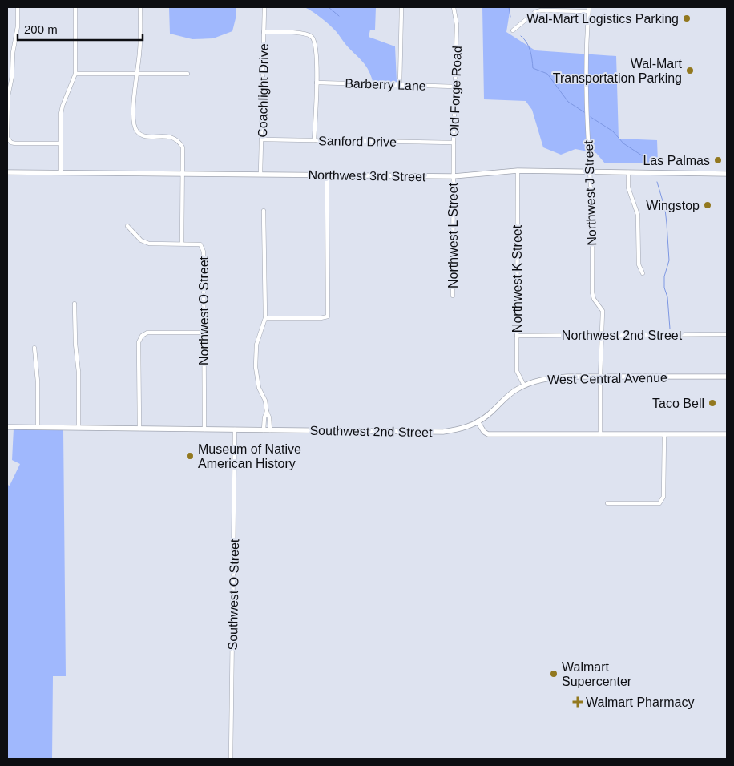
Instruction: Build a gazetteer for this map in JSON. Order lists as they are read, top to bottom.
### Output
{
  "streets": {
    "street": [
      "Barberry Lane",
      "Coachlight Drive",
      "Old Forge Road",
      "Sanford Drive",
      "Northwest 3rd Street",
      "Northwest J Street",
      "Northwest L Street",
      "Northwest K Street",
      "Northwest O Street",
      "Northwest 2nd Street",
      "West Central Avenue",
      "Southwest 2nd Street",
      "Southwest O Street"
    ]
  },
  "crossings": [
    ["Barberry Lane", "Old Forge Road"],
    ["Coachlight Drive", "Sanford Drive"],
    ["Coachlight Drive", "Northwest 3rd Street"],
    ["Old Forge Road", "Sanford Drive"],
    ["Old Forge Road", "Northwest 3rd Street"],
    ["Old Forge Road", "Northwest L Street"],
    ["Northwest 3rd Street", "Northwest J Street"],
    ["Northwest 3rd Street", "Northwest L Street"],
    ["Northwest 3rd Street", "Northwest K Street"],
    ["Northwest 3rd Street", "Northwest O Street"],
    ["Northwest J Street", "Northwest 2nd Street"],
    ["Northwest J Street", "West Central Avenue"],
    ["Northwest K Street", "Northwest 2nd Street"],
    ["Northwest K Street", "West Central Avenue"],
    ["Northwest O Street", "Southwest 2nd Street"],
    ["West Central Avenue", "Southwest 2nd Street"],
    ["Southwest 2nd Street", "Southwest O Street"]
  ],
  "places": {
    "other": [
      "Wal-Mart Logistics Parking",
      "Wal-Mart Transportation Parking",
      "Las Palmas",
      "Wingstop",
      "Taco Bell",
      "Museum of Native American History",
      "Walmart Supercenter"
    ],
    "health": ["Walmart Pharmacy"]
  },
  "scale_bar": "200 m"
}
